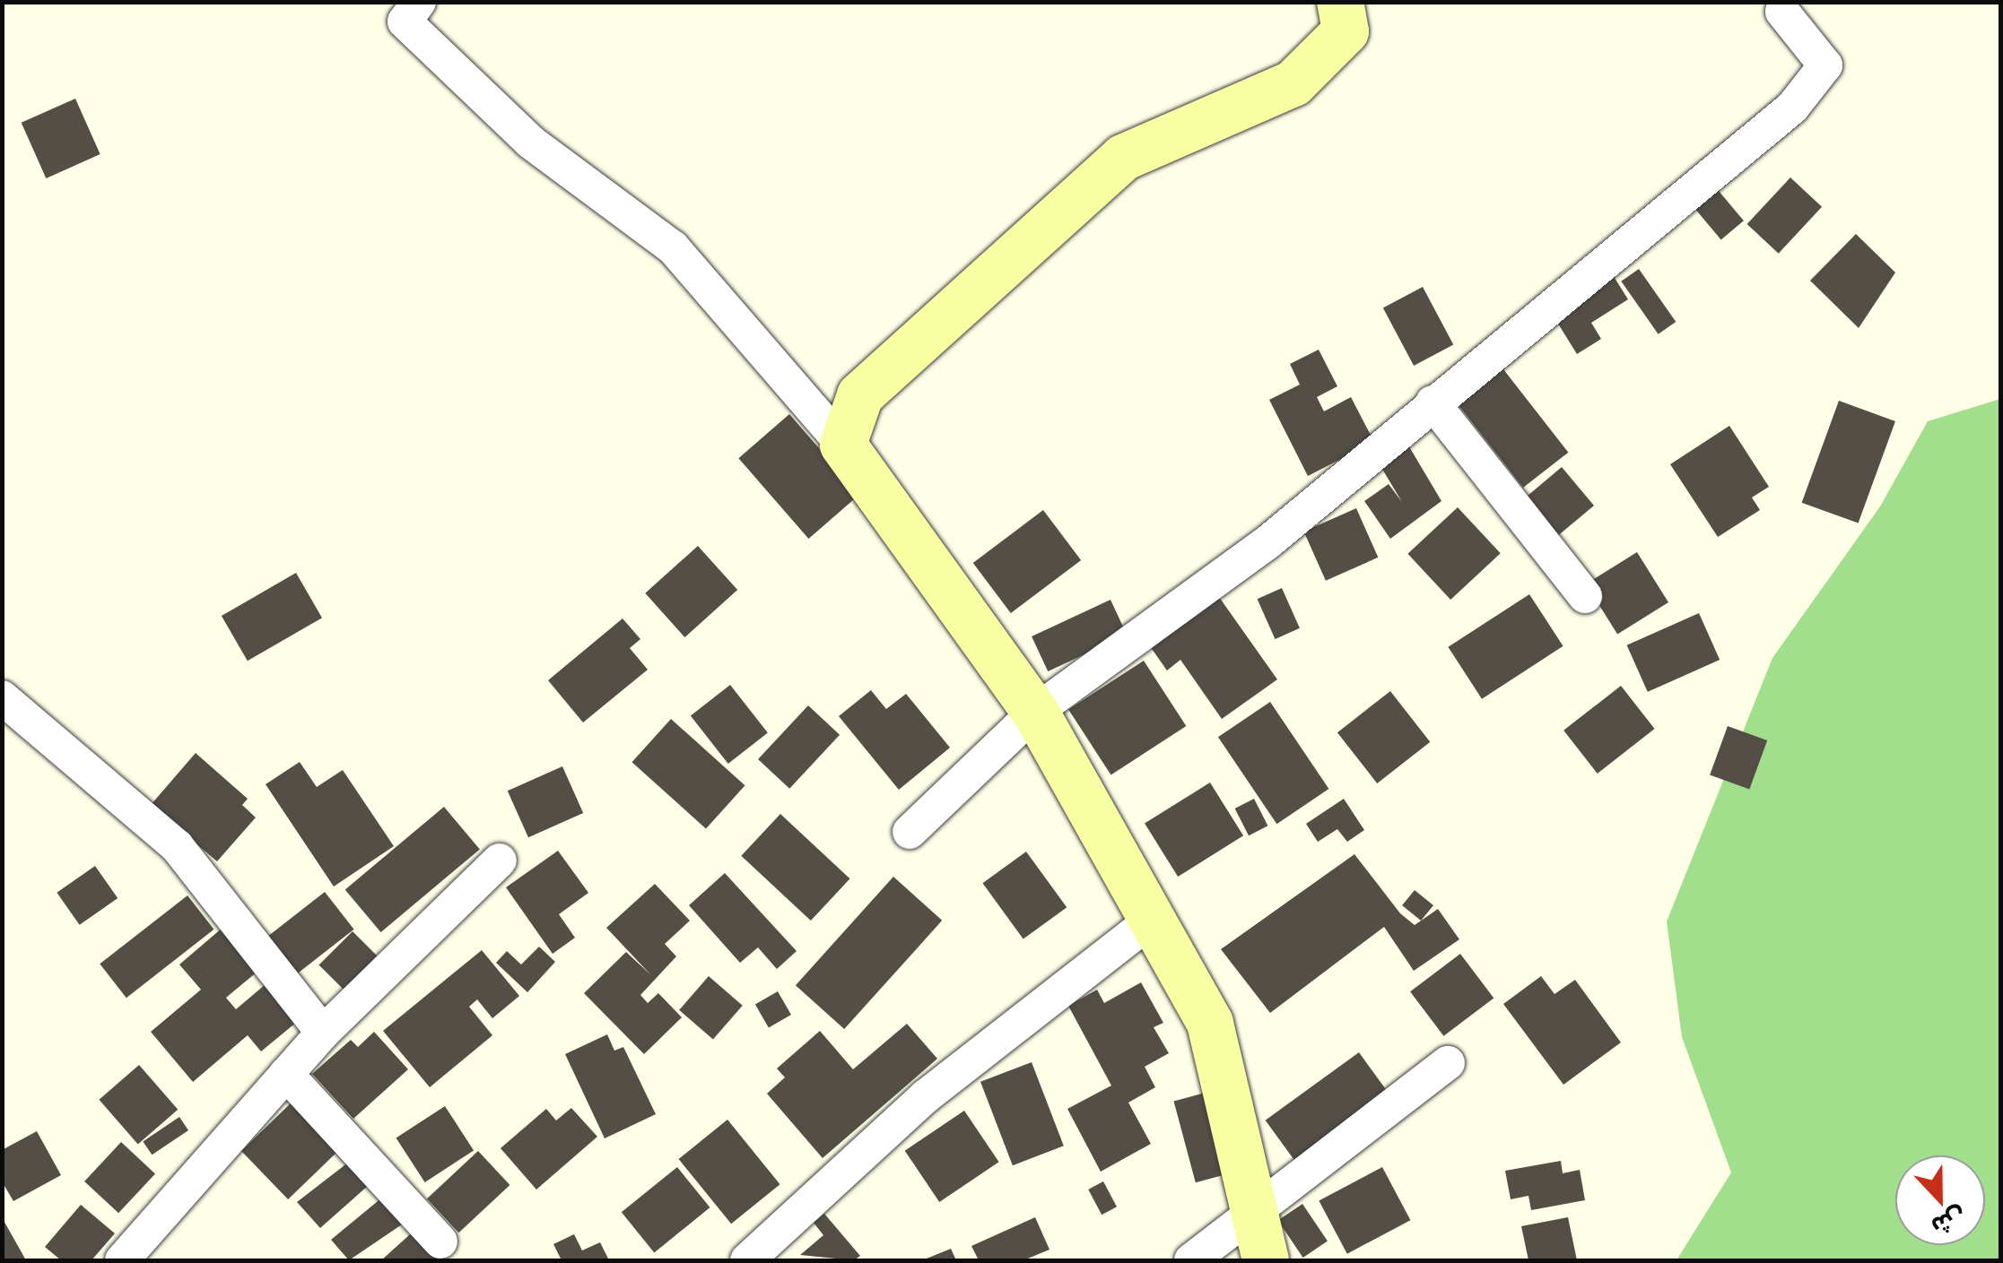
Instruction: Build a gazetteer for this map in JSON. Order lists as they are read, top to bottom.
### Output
{
  "north": "bottom"
}
